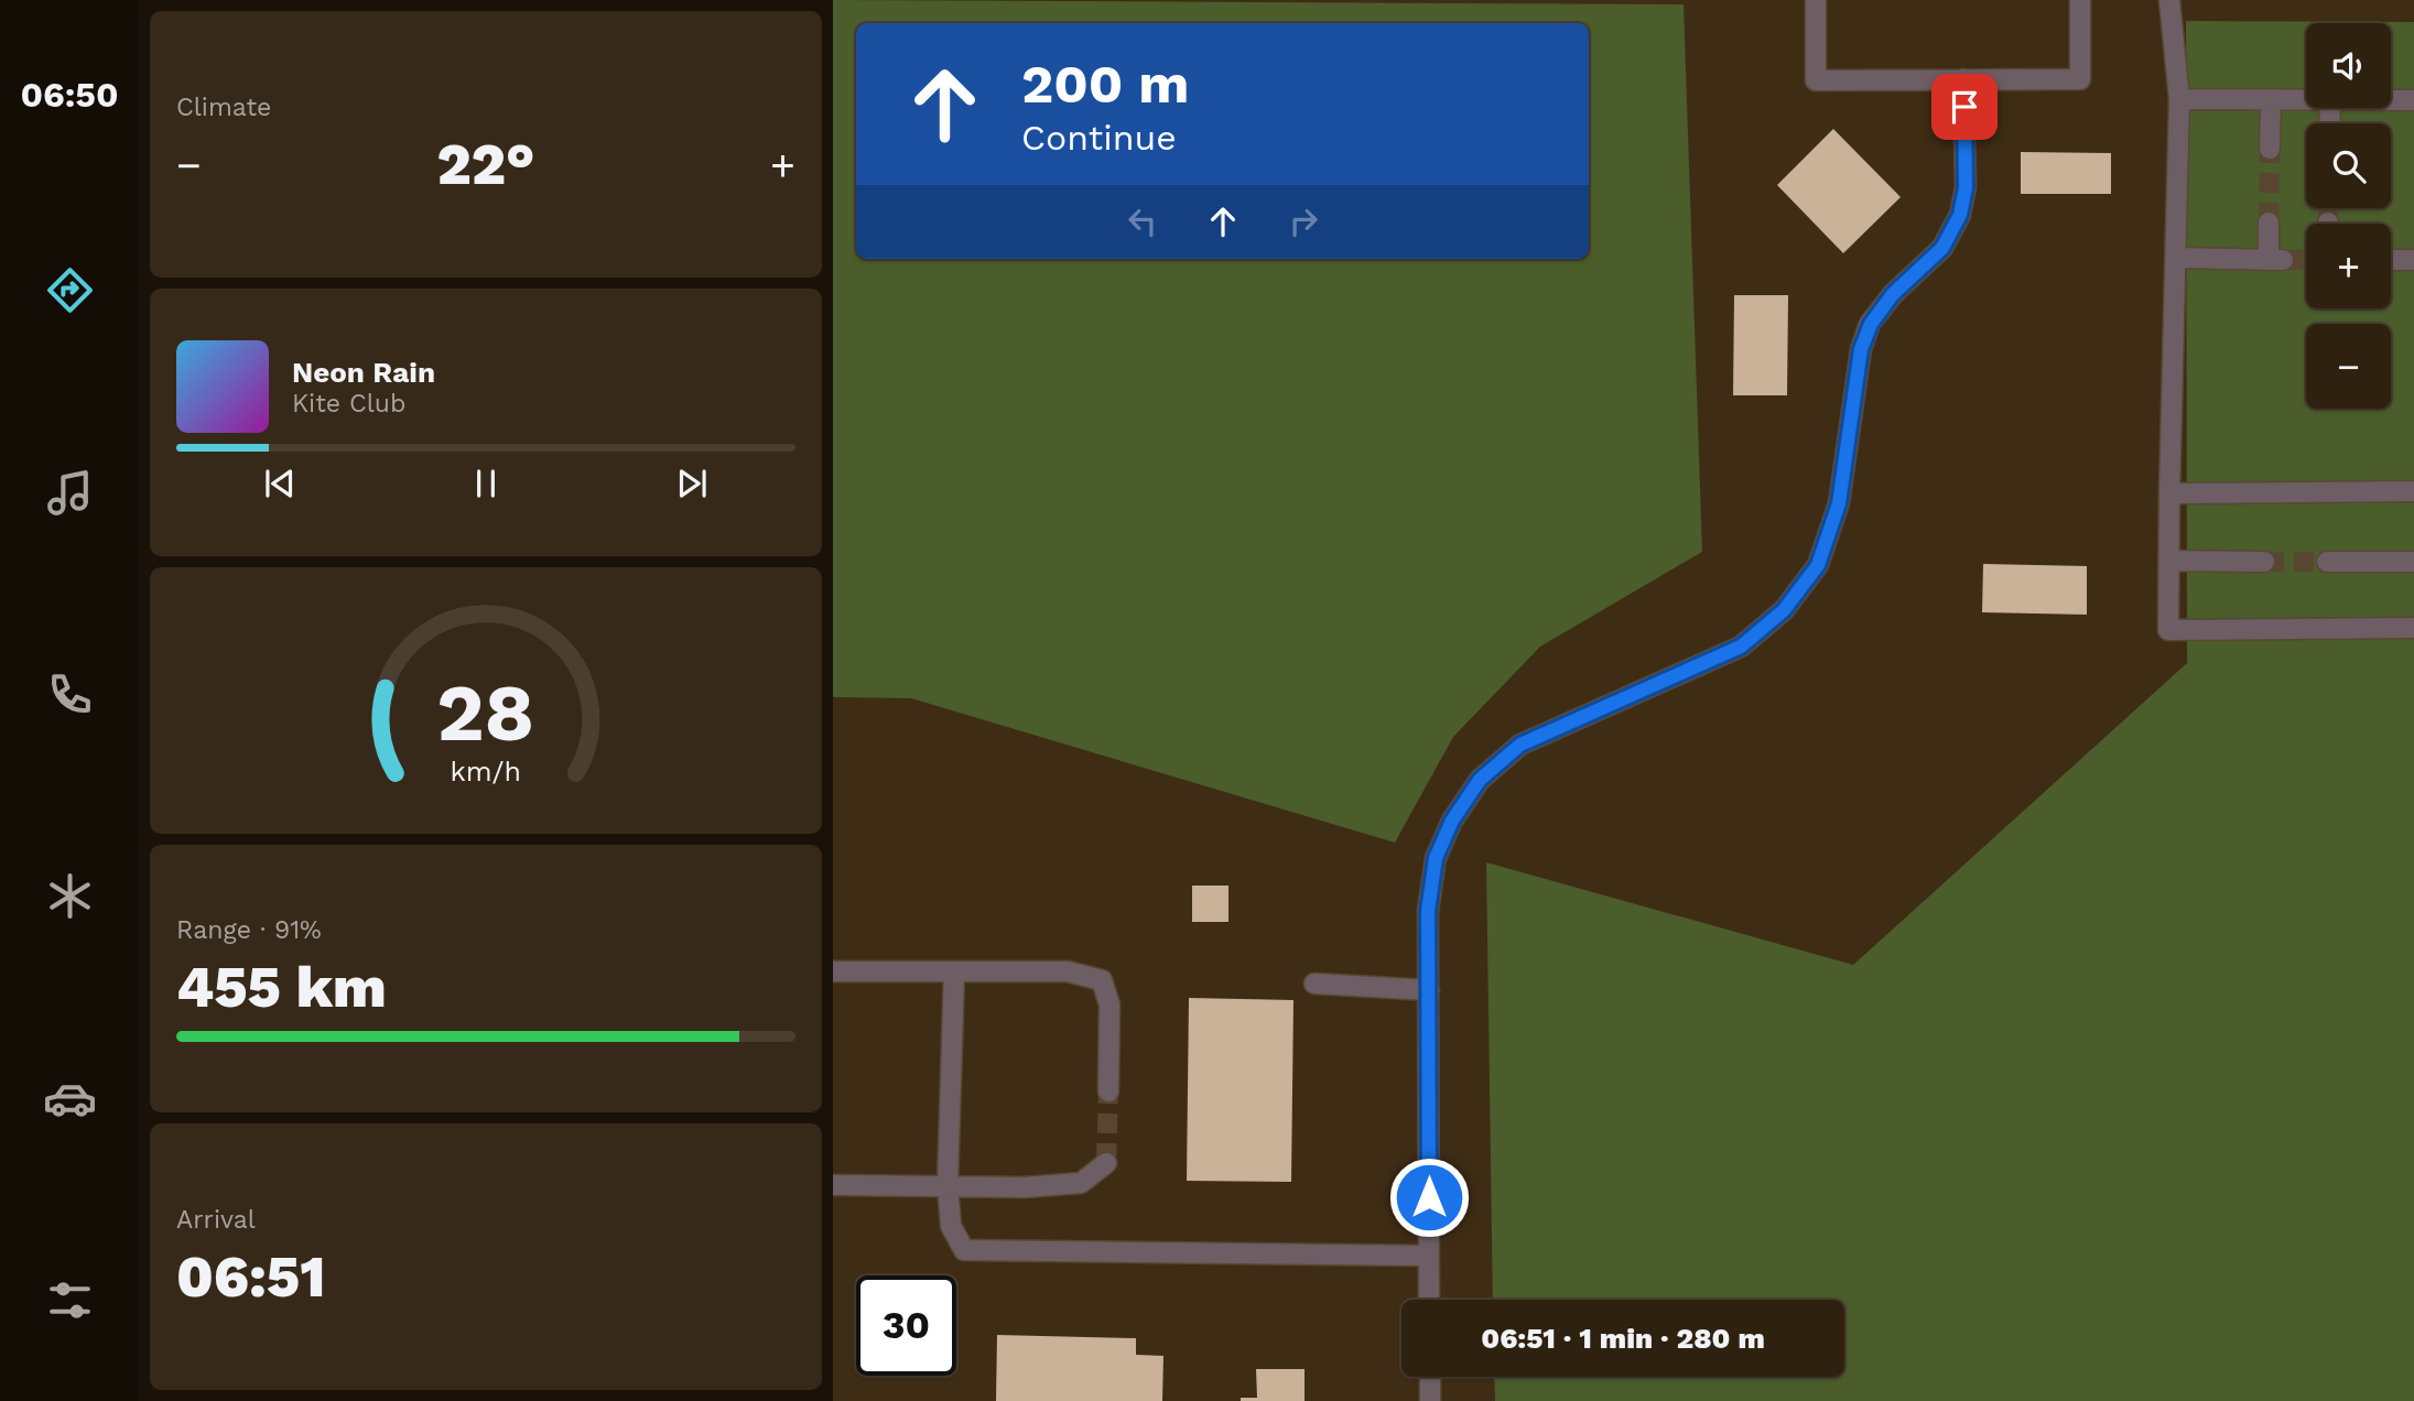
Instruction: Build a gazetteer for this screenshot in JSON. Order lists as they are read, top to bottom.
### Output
{
  "page": {
    "tabs": "06:50",
    "tile": [
      "Climate",
      ["Range · 91%", "455 km"],
      ["Arrival", "06:51"]
    ],
    "map_buttons": ["+", "−"],
    "turn": ["200 m", "Continue"],
    "heat": ["−", "22°", "+"],
    "song": ["Neon Rain", "Kite Club"],
    "limit": "30",
    "trip": "06:51 · 1 min · 280 m",
    "gauge": ["28", "km/h"]
  }
}
